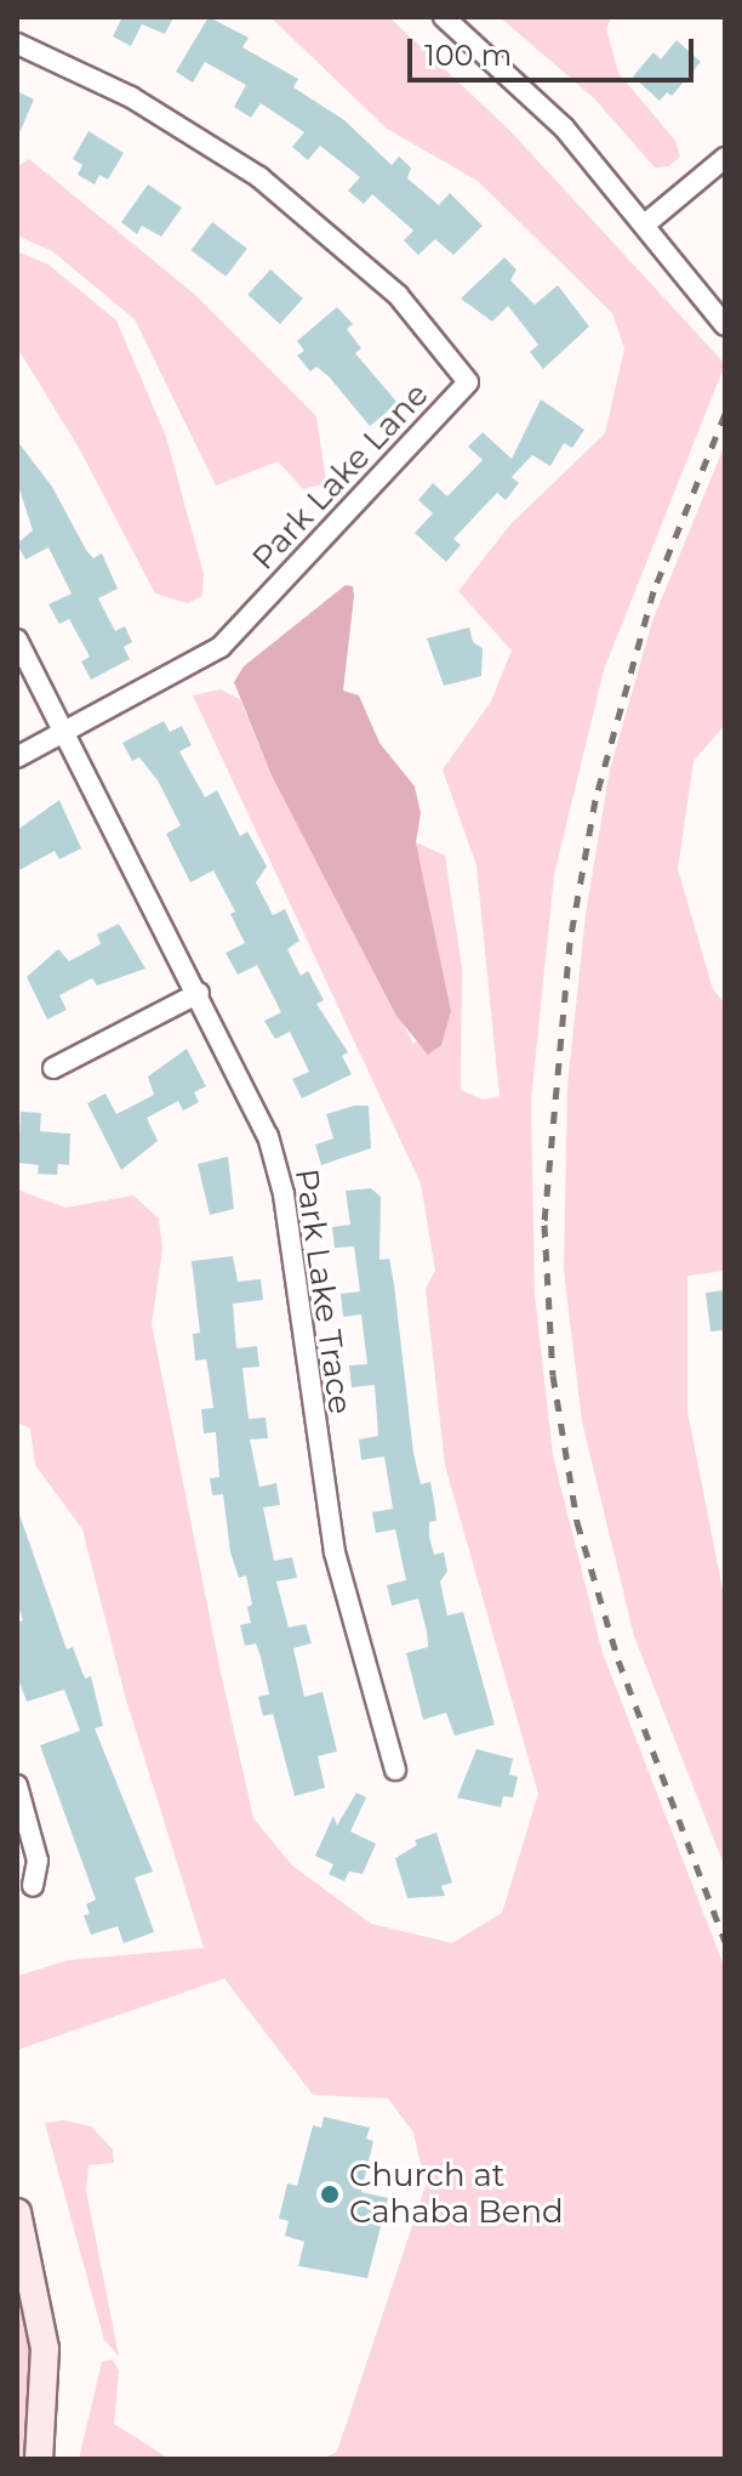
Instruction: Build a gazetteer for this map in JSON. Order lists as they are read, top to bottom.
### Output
{
  "streets": {
    "street": ["Park Lake Lane", "Park Lake Trace"]
  },
  "crossings": [
    ["Park Lake Lane", "Park Lake Trace"]
  ],
  "places": ["Church at Cahaba Bend"],
  "scale_bar": "100 m"
}
